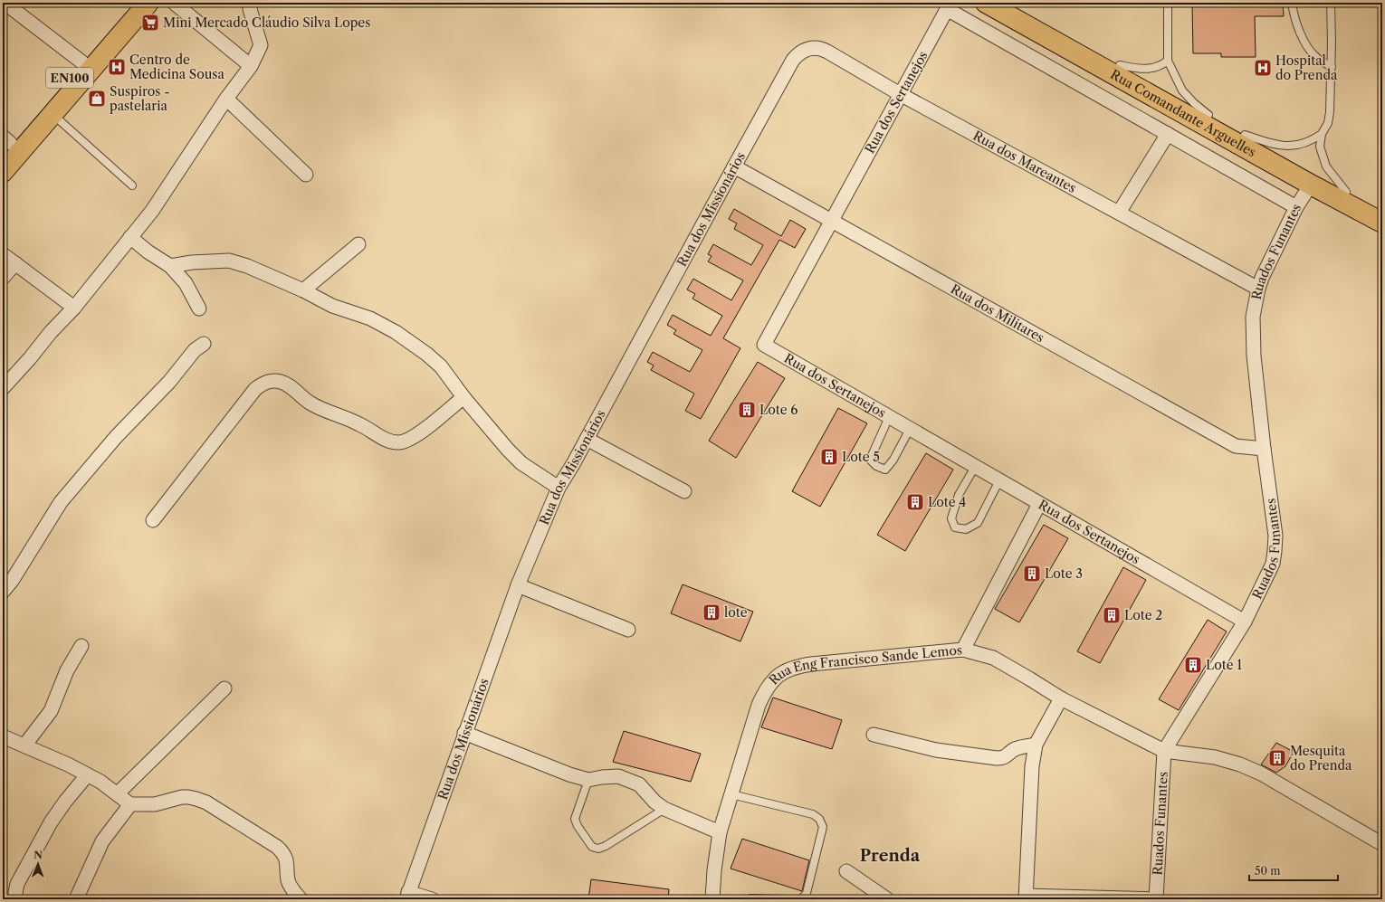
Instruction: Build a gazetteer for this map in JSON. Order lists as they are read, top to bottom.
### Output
{
  "streets": {
    "main road": ["EN100", "Rua Comandante Arguelles"],
    "street": [
      "Rua dos Sertanejos",
      "Rua dos Mareantes",
      "Rua dos Missionários",
      "Ruados Funantes",
      "Rua dos Militares",
      "Rua Eng Francisco Sande Lemos"
    ]
  },
  "crossings": [
    ["Rua dos Sertanejos", "Rua dos Mareantes"],
    ["Rua dos Sertanejos", "Ruados Funantes"],
    ["Rua dos Sertanejos", "Rua dos Militares"],
    ["Rua Comandante Arguelles", "Ruados Funantes"],
    ["Rua dos Mareantes", "Rua dos Missionários"],
    ["Rua dos Mareantes", "Ruados Funantes"],
    ["Rua dos Missionários", "Rua dos Militares"],
    ["Ruados Funantes", "Rua dos Militares"],
    ["Ruados Funantes", "Rua Eng Francisco Sande Lemos"]
  ],
  "districts": ["Prenda"],
  "places": {
    "supermarket": ["Mini Mercado Cláudio Silva Lopes"],
    "hospital": ["Centro de Medicina Sousa", "Hospital do Prenda"],
    "shop": ["Suspiros - pastelaria"],
    "building": [
      "Lote 6",
      "Lote 5",
      "Lote 4",
      "Lote 3",
      "lote",
      "Lote 2",
      "Lote 1",
      "Mesquita do Prenda"
    ]
  },
  "scale_bar": "50 m",
  "north": "top"
}
